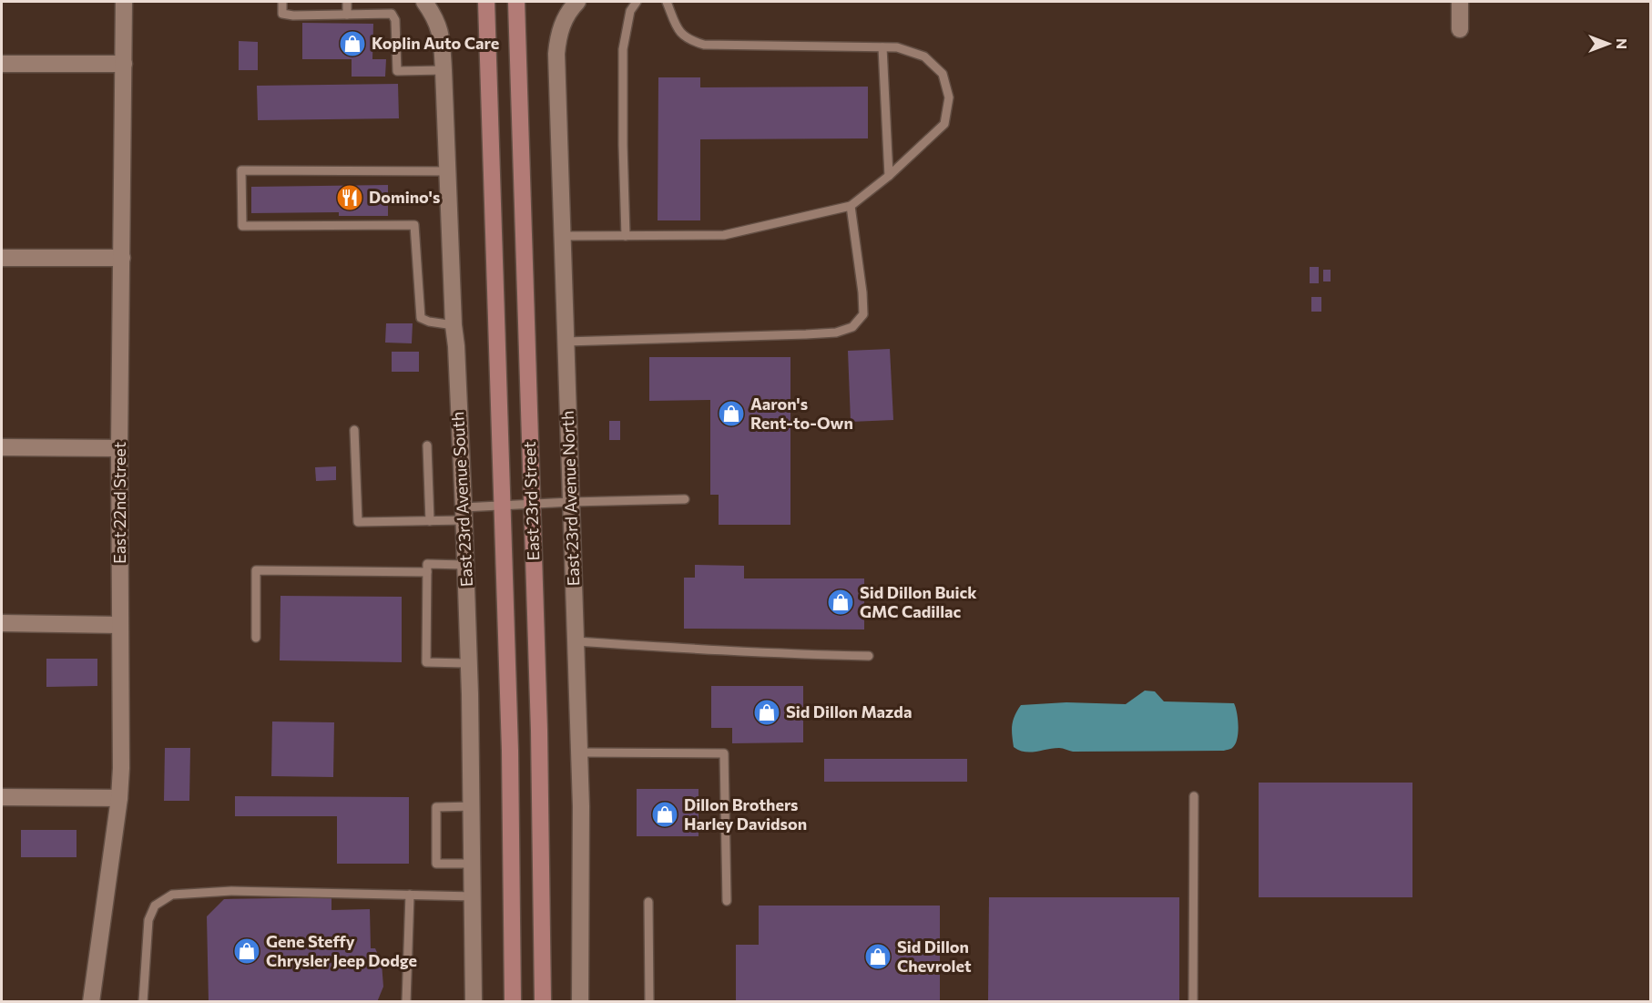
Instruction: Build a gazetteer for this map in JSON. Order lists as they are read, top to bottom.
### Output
{
  "streets": {
    "main road": ["East 23rd Street"],
    "street": ["East 23rd Avenue North", "East 23rd Avenue South", "East 22nd Street"]
  },
  "places": {
    "shop": [
      "Koplin Auto Care",
      "Aaron's Rent-to-Own",
      "Sid Dillon Buick GMC Cadillac",
      "Sid Dillon Mazda",
      "Dillon Brothers Harley Davidson",
      "Gene Steffy Chrysler Jeep Dodge",
      "Sid Dillon Chevrolet"
    ],
    "restaurant": ["Domino's"]
  },
  "north": "right"
}
